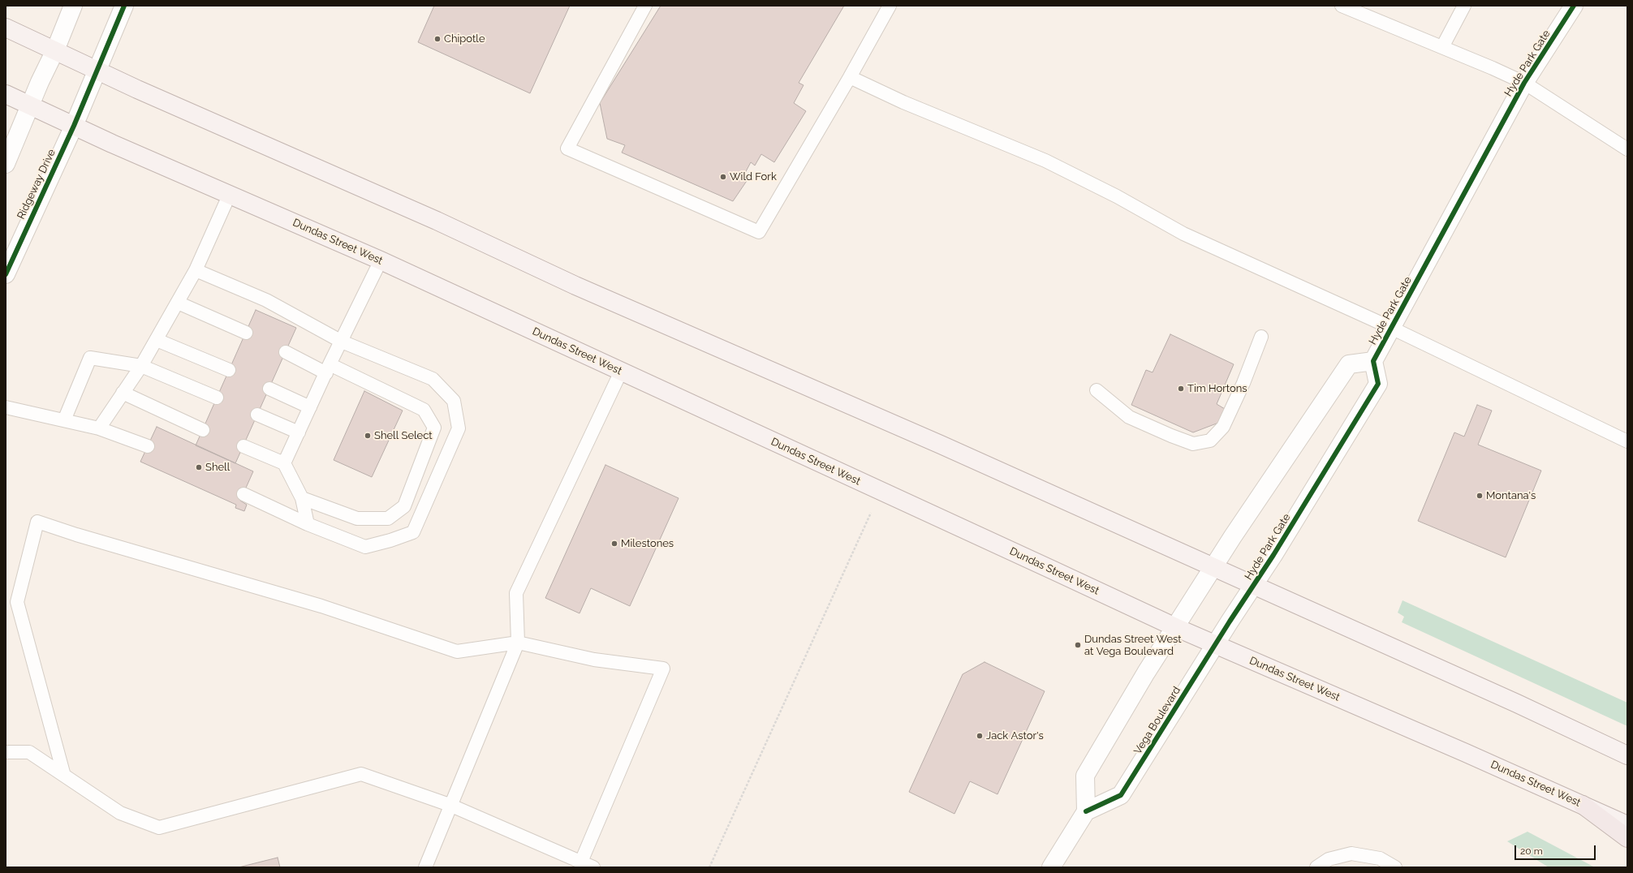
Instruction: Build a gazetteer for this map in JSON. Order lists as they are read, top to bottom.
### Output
{
  "streets": {
    "main road": ["Dundas Street West"],
    "street": ["Hyde Park Gate", "Ridgeway Drive", "Vega Boulevard"]
  },
  "crossings": [
    ["Hyde Park Gate", "Dundas Street West"],
    ["Hyde Park Gate", "Vega Boulevard"],
    ["Ridgeway Drive", "Dundas Street West"],
    ["Dundas Street West", "Vega Boulevard"]
  ],
  "places": [
    "Chipotle",
    "Wild Fork",
    "Tim Hortons",
    "Shell Select",
    "Shell",
    "Montana's",
    "Milestones",
    "Dundas Street West at Vega Boulevard",
    "Jack Astor's"
  ],
  "scale_bar": "20 m"
}
